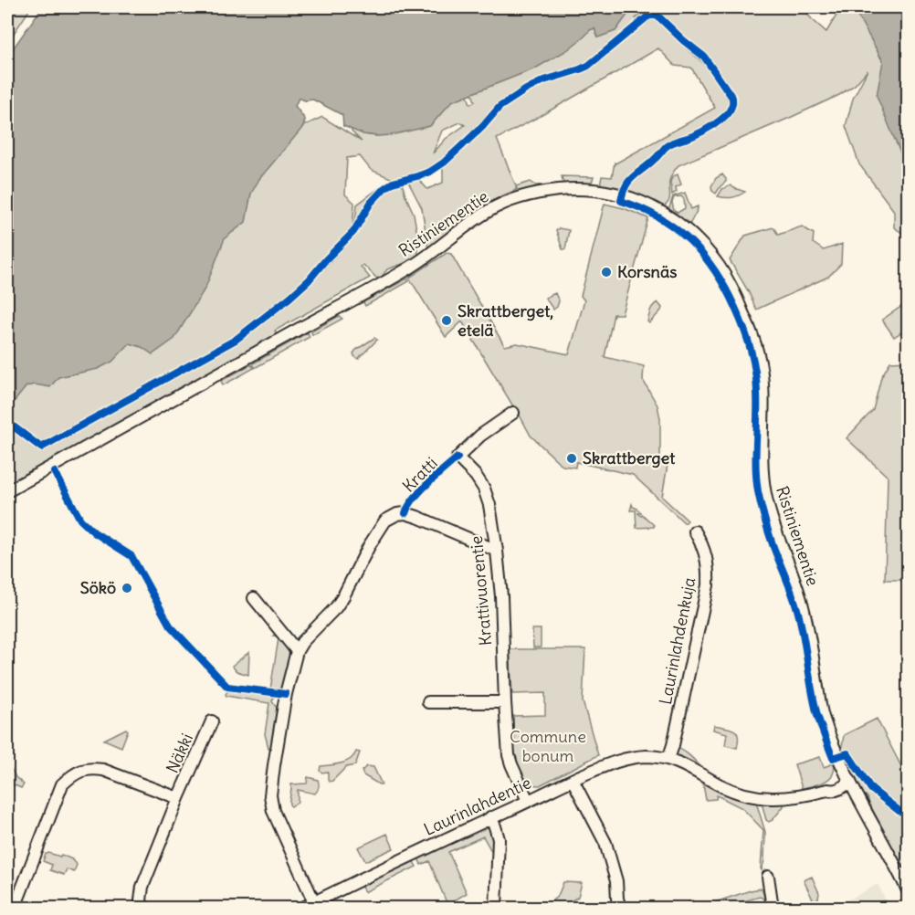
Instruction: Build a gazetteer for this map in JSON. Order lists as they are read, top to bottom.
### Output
{
  "streets": {
    "street": [
      "Ristiniementie",
      "Krattivuorentie",
      "Laurinlahdenkuja",
      "Näkki",
      "Laurinlahdentie"
    ],
    "cycle path": ["Kratti"]
  },
  "crossings": [
    ["Ristiniementie", "Laurinlahdentie"],
    ["Krattivuorentie", "Laurinlahdentie"],
    ["Laurinlahdenkuja", "Laurinlahdentie"]
  ],
  "parks": ["Commune bonum"],
  "places": [
    "Korsnäs",
    "Skrattberget, etelä",
    "Skrattberget",
    "Sökö"
  ]
}
